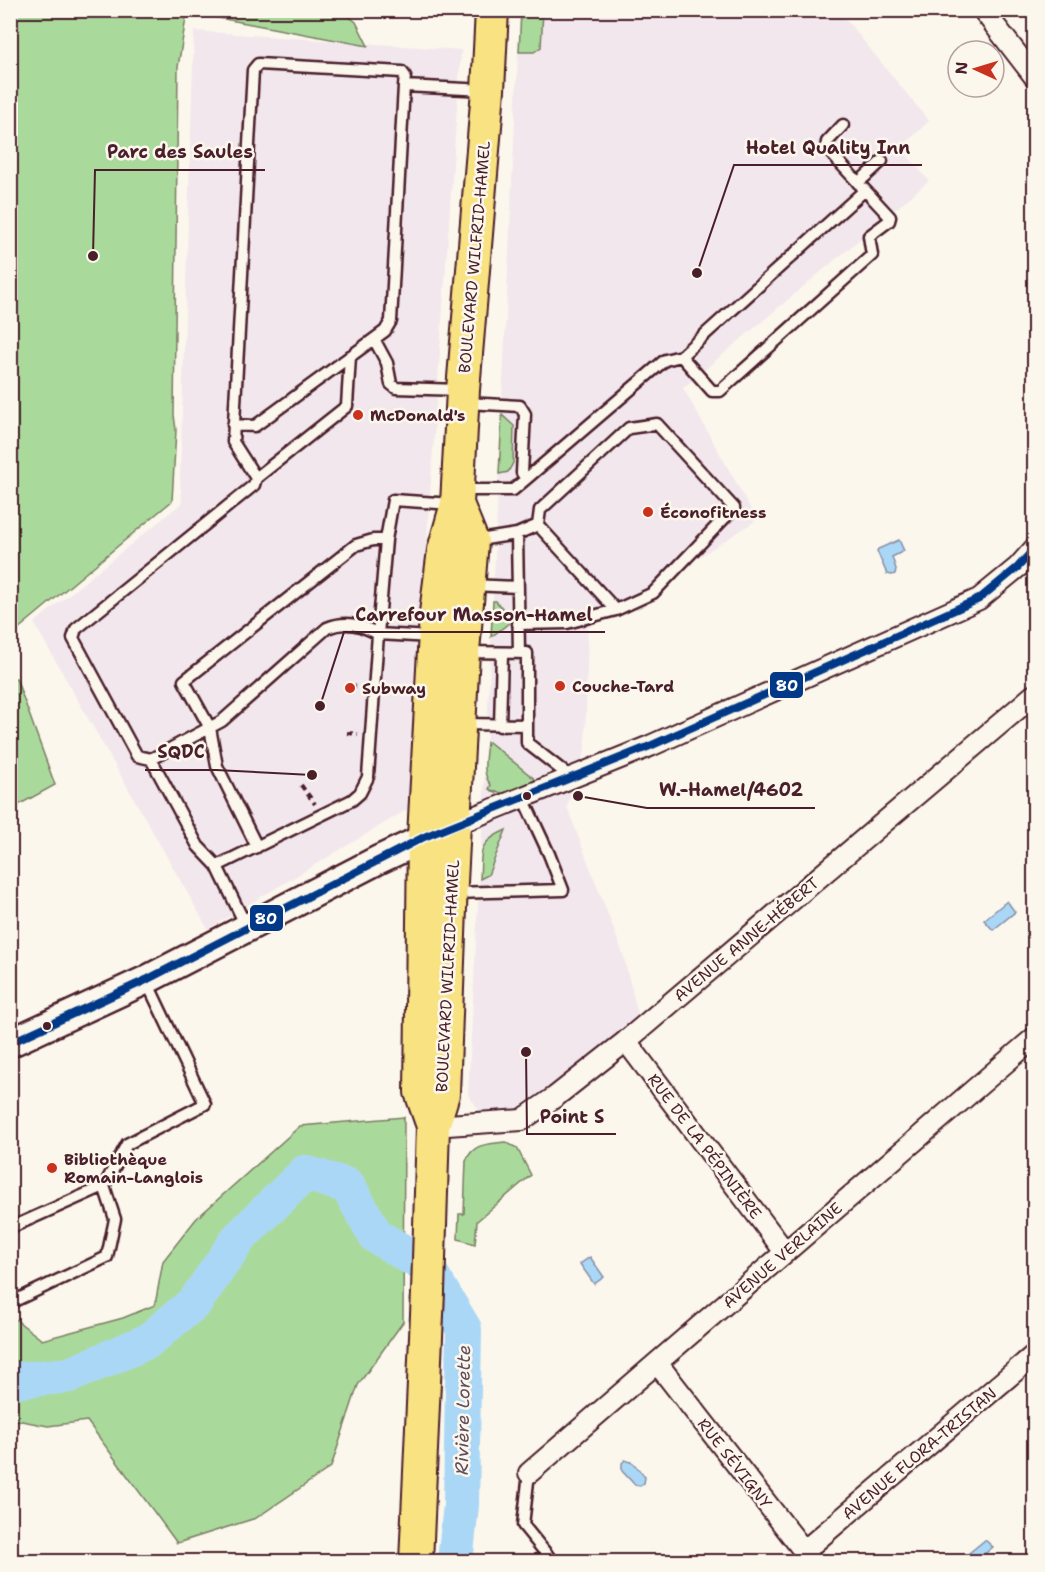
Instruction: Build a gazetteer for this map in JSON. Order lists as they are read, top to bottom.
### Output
{
  "streets": {
    "main road": ["BOULEVARD WILFRID-HAMEL"],
    "street": [
      "AVENUE ANNE-HÉBERT",
      "RUE DE LA PÉPINIÈRE",
      "AVENUE VERLAINE",
      "AVENUE FLORA-TRISTAN",
      "RUE SÉVIGNY"
    ]
  },
  "crossings": [
    ["BOULEVARD WILFRID-HAMEL", "AVENUE ANNE-HÉBERT"],
    ["AVENUE ANNE-HÉBERT", "RUE DE LA PÉPINIÈRE"],
    ["RUE DE LA PÉPINIÈRE", "AVENUE VERLAINE"],
    ["AVENUE VERLAINE", "RUE SÉVIGNY"],
    ["AVENUE FLORA-TRISTAN", "RUE SÉVIGNY"]
  ],
  "water": ["Rivière Lorette"],
  "places": [
    "Parc des Saules",
    "Hotel Quality Inn",
    "McDonald's",
    "Éconofitness",
    "Couche-Tard",
    "Subway",
    "Carrefour Masson-Hamel",
    "SQDC",
    "W.-Hamel/4602",
    "Point S",
    "Bibliothèque Romain-Langlois"
  ],
  "lines": ["transit line 80"],
  "north": "left"
}
